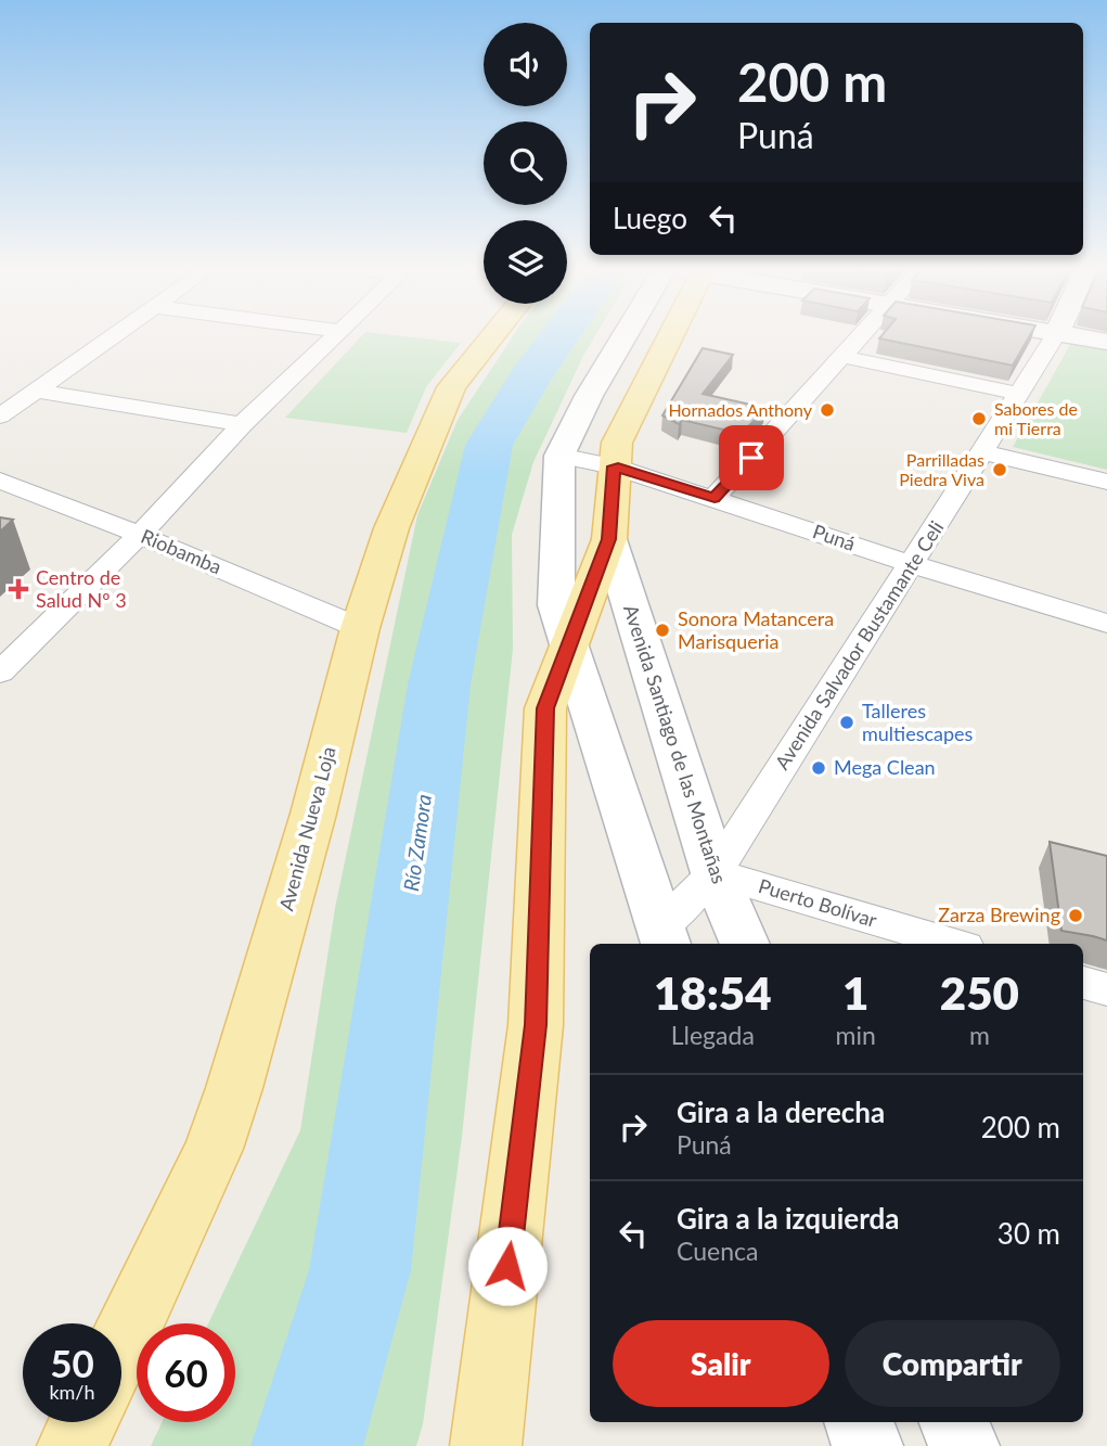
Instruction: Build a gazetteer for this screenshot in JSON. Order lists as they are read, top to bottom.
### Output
{
  "streets": {
    "main road": ["Avenida Santiago de las Montañas", "Avenida Nueva Loja"],
    "street": [
      "Puná",
      "Riobamba",
      "Avenida Salvador Bustamante Celi",
      "Puerto Bolívar"
    ]
  },
  "crossings": [
    ["Puná", "Avenida Salvador Bustamante Celi"],
    ["Riobamba", "Avenida Nueva Loja"],
    ["Avenida Salvador Bustamante Celi", "Avenida Santiago de las Montañas"],
    ["Avenida Salvador Bustamante Celi", "Puerto Bolívar"],
    ["Avenida Santiago de las Montañas", "Puerto Bolívar"]
  ],
  "water": ["Río Zamora"],
  "places": {
    "other": [
      "Hornados Anthony",
      "Sabores de mi Tierra",
      "Parrilladas Piedra Viva",
      "Sonora Matancera Marisqueria",
      "Talleres multiescapes",
      "Mega Clean",
      "Zarza Brewing"
    ],
    "health": ["Centro de Salud Nº 3"]
  },
  "page": {
    "turn": ["200 m", "Puná"],
    "then": "Luego",
    "eta": [
      "18:54",
      "Llegada",
      "1",
      "min",
      "250",
      "m"
    ],
    "list": [
      {
        "name": "Gira a la derecha",
        "note": "Puná",
        "value": "200 m"
      },
      {
        "name": "Gira a la izquierda",
        "note": "Cuenca",
        "value": "30 m"
      }
    ],
    "buttons": ["Salir", "Compartir"],
    "speed": "50 km/h",
    "limit": "60"
  }
}
